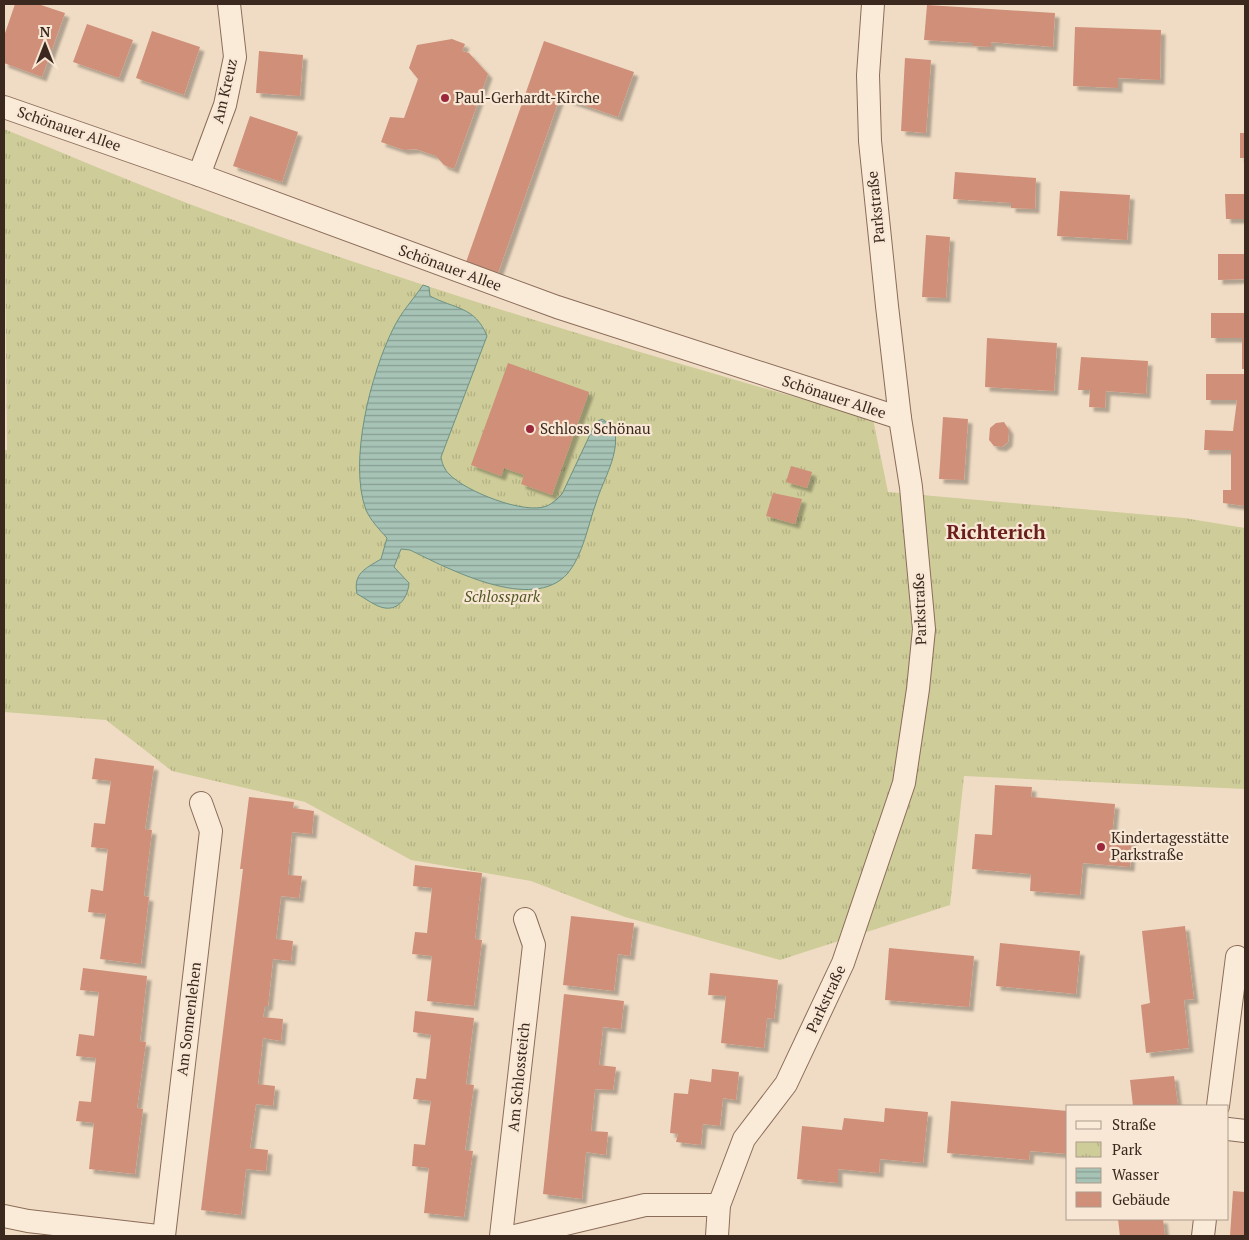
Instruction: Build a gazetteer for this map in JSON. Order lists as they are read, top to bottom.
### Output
{
  "streets": {
    "street": [
      "Am Kreuz",
      "Schönauer Allee",
      "Parkstraße",
      "Am Sonnenlehen",
      "Am Schlossteich"
    ]
  },
  "crossings": [
    ["Am Kreuz", "Schönauer Allee"],
    ["Schönauer Allee", "Parkstraße"]
  ],
  "districts": ["Richterich"],
  "parks": ["Schlosspark"],
  "places": ["Paul-Gerhardt-Kirche", "Schloss Schönau", "Kindertagesstätte Parkstraße"],
  "legend": [
    "Straße",
    "Park",
    "Wasser",
    "Gebäude"
  ],
  "north": "top"
}
